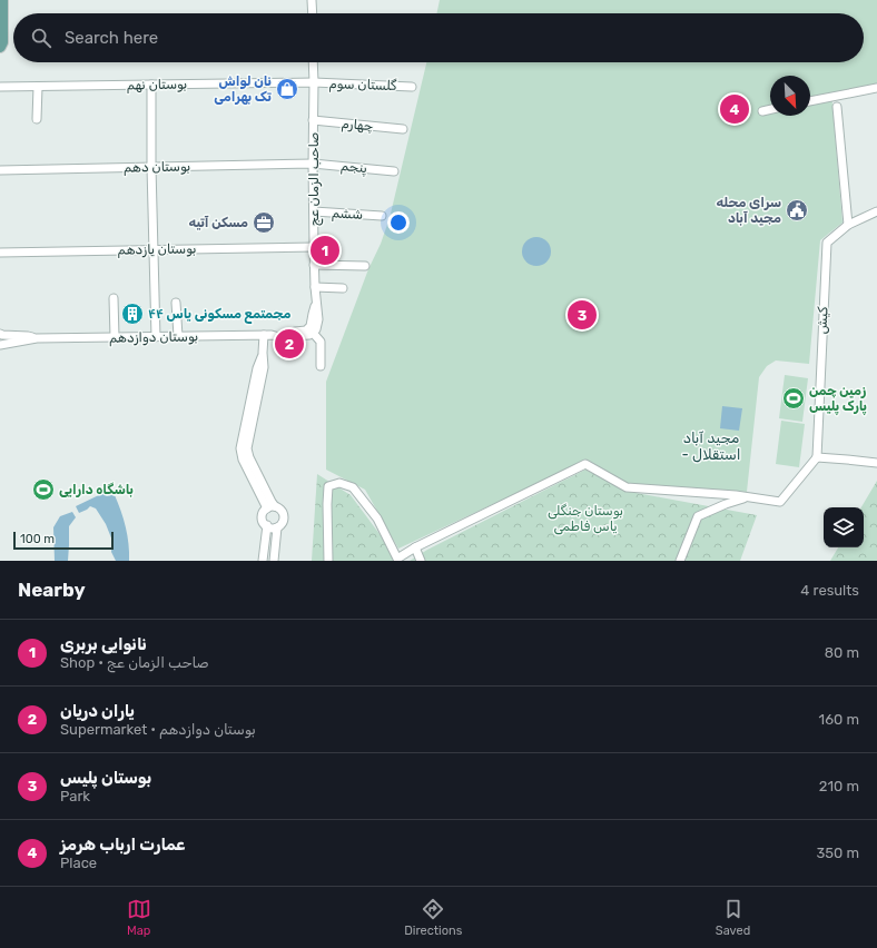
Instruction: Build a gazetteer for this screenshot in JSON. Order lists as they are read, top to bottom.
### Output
{
  "streets": {
    "street": [
      "بوستان نهم",
      "گلستان سوم",
      "چهارم",
      "بوستان دهم",
      "پنجم",
      "صاحب الزمان عج",
      "ششم",
      "بوستان یازدهم",
      "کیش",
      "بوستان دوازدهم"
    ]
  },
  "crossings": [
    ["بوستان نهم", "گلستان سوم"],
    ["بوستان نهم", "صاحب الزمان عج"],
    ["گلستان سوم", "صاحب الزمان عج"],
    ["چهارم", "صاحب الزمان عج"],
    ["بوستان دهم", "پنجم"],
    ["بوستان دهم", "صاحب الزمان عج"],
    ["پنجم", "صاحب الزمان عج"],
    ["صاحب الزمان عج", "ششم"],
    ["صاحب الزمان عج", "بوستان یازدهم"],
    ["صاحب الزمان عج", "بوستان دوازدهم"]
  ],
  "districts": ["مجید آباد - استقلال"],
  "parks": ["بوستان جنگلی یاس فاطمی"],
  "places": {
    "shop": ["نان‌ لواش‌ تک‌ بهرامی"],
    "public building": ["سرای محله مجید آباد"],
    "office": ["مسکن آتیه"],
    "building": ["مجمتمع مسکونی یاس ۴۴"],
    "sports": ["زمین چمن پارک پلیس", "باشگاه دارایی"]
  },
  "scale_bar": "100 m",
  "north": "bottom right",
  "page": {
    "search": "Search here",
    "pins": [
      "4",
      "1",
      "3",
      "2"
    ],
    "scale": "100 m",
    "heading": ["Nearby", "4 results"],
    "list": [
      {
        "mark": "1",
        "name": "نانوایی بربری",
        "note": "Shop · صاحب الزمان عج",
        "value": "80 m"
      },
      {
        "mark": "2",
        "name": "یاران دریان",
        "note": "Supermarket · بوستان دوازدهم",
        "value": "160 m"
      },
      {
        "mark": "3",
        "name": "بوستان پلیس",
        "note": "Park",
        "value": "210 m"
      },
      {
        "mark": "4",
        "name": "عمارت ارباب هرمز",
        "note": "Place",
        "value": "350 m"
      }
    ],
    "nav": ["Map", "Directions", "Saved"]
  }
}
